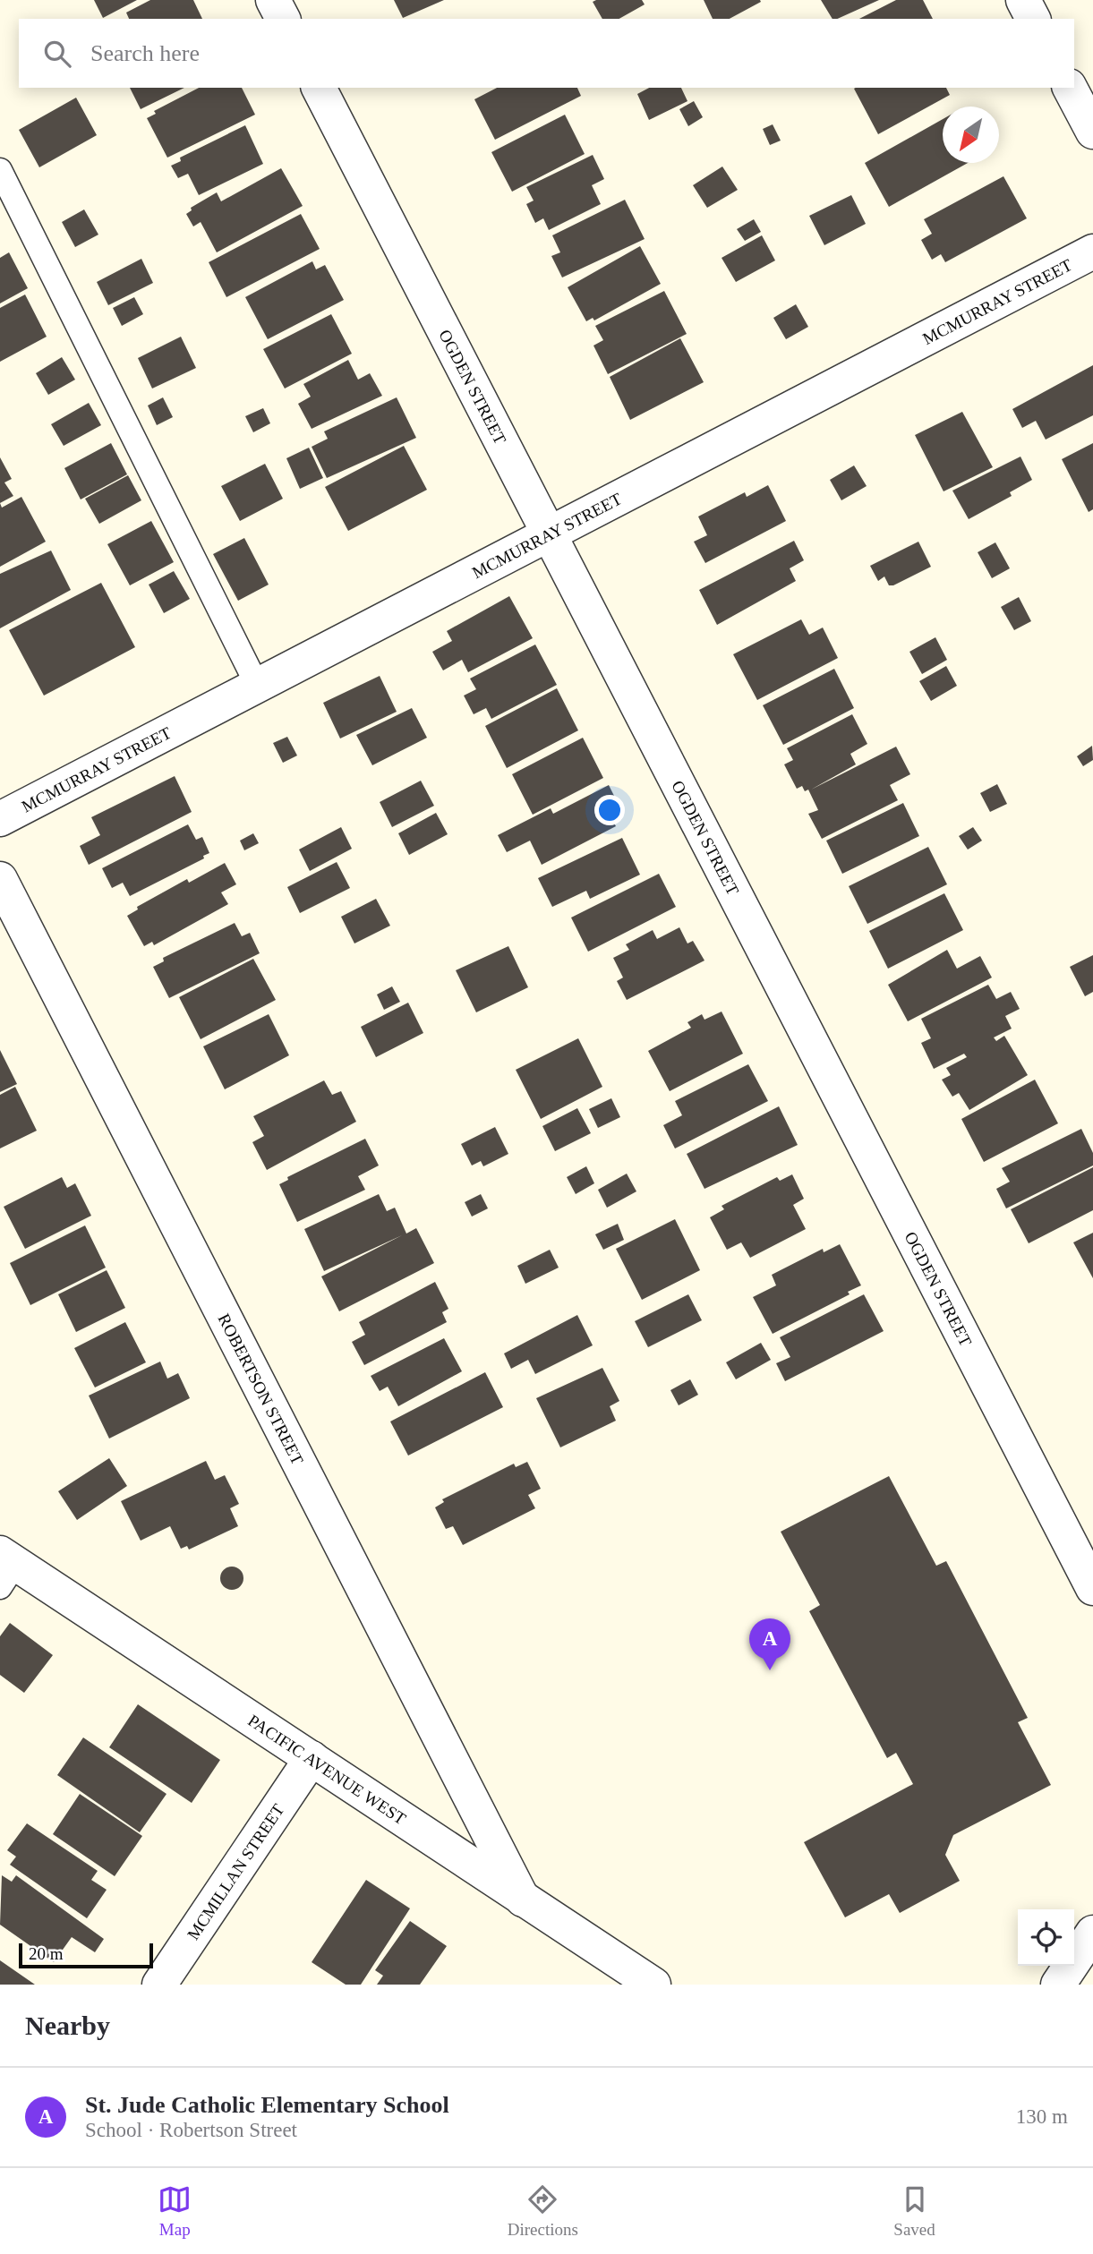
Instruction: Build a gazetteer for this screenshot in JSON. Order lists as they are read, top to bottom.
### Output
{
  "streets": {
    "street": [
      "MCMURRAY STREET",
      "OGDEN STREET",
      "ROBERTSON STREET",
      "PACIFIC AVENUE WEST",
      "MCMILLAN STREET"
    ]
  },
  "crossings": [
    ["MCMURRAY STREET", "OGDEN STREET"],
    ["ROBERTSON STREET", "PACIFIC AVENUE WEST"],
    ["PACIFIC AVENUE WEST", "MCMILLAN STREET"]
  ],
  "scale_bar": "20 m",
  "north": "bottom left",
  "page": {
    "search": "Search here",
    "pins": "A",
    "scale": "20 m",
    "heading": "Nearby",
    "list": [
      {
        "mark": "A",
        "name": "St. Jude Catholic Elementary School",
        "note": "School · Robertson Street",
        "value": "130 m"
      }
    ],
    "nav": ["Map", "Directions", "Saved"]
  }
}
